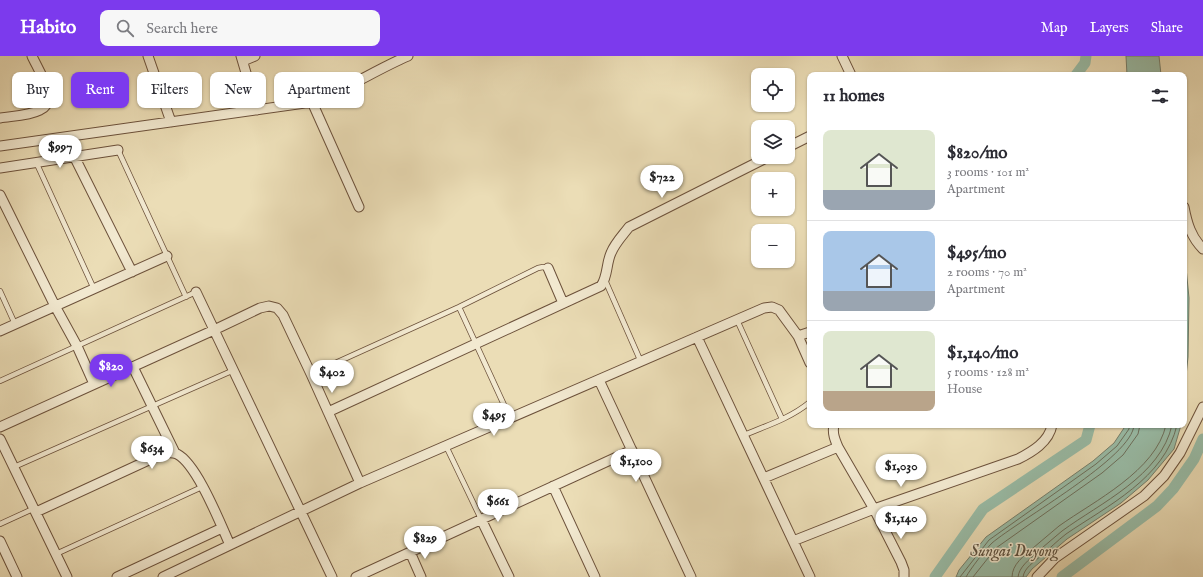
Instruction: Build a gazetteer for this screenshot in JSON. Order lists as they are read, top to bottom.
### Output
{
  "water": ["Sungai Duyong"],
  "page": {
    "header": "Habito",
    "search": "Search here",
    "nav": ["Map", "Layers", "Share"],
    "map_buttons": ["+", "−"],
    "chip": [
      "Buy",
      "Rent",
      "Filters",
      "New",
      "Apartment"
    ],
    "heading": "11 homes",
    "list": [
      {
        "name": "$820/mo",
        "note": "3 rooms · 101 m² · Apartment"
      },
      {
        "name": "$495/mo",
        "note": "2 rooms · 70 m² · Apartment"
      },
      {
        "name": "$1,140/mo",
        "note": "5 rooms · 128 m² · House"
      }
    ],
    "price": [
      "$997",
      "$722",
      "$820",
      "$402",
      "$495",
      "$634",
      "$1,100",
      "$1,030",
      "$661",
      "$1,140",
      "$829"
    ]
  }
}
